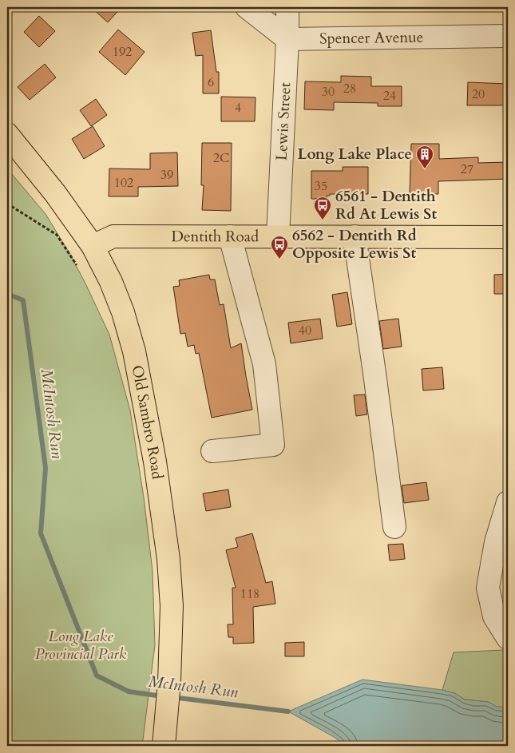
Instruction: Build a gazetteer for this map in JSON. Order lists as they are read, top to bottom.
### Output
{
  "streets": {
    "main road": ["Dentith Road", "Old Sambro Road"],
    "street": ["Spencer Avenue", "Lewis Street"]
  },
  "crossings": [
    ["Spencer Avenue", "Lewis Street"],
    ["Lewis Street", "Dentith Road"],
    ["Dentith Road", "Old Sambro Road"]
  ],
  "water": ["McIntosh Run"],
  "parks": ["Long Lake Provincial Park"],
  "places": {
    "building": ["Long Lake Place"],
    "bus stop": ["6561 - Dentith Rd At Lewis St", "6562 - Dentith Rd Opposite Lewis St"]
  },
  "house_numbers": [
    "192",
    "6",
    "28",
    "30",
    "20",
    "24",
    "4",
    "2C",
    "27",
    "39",
    "102",
    "35",
    "40",
    "118"
  ]
}
